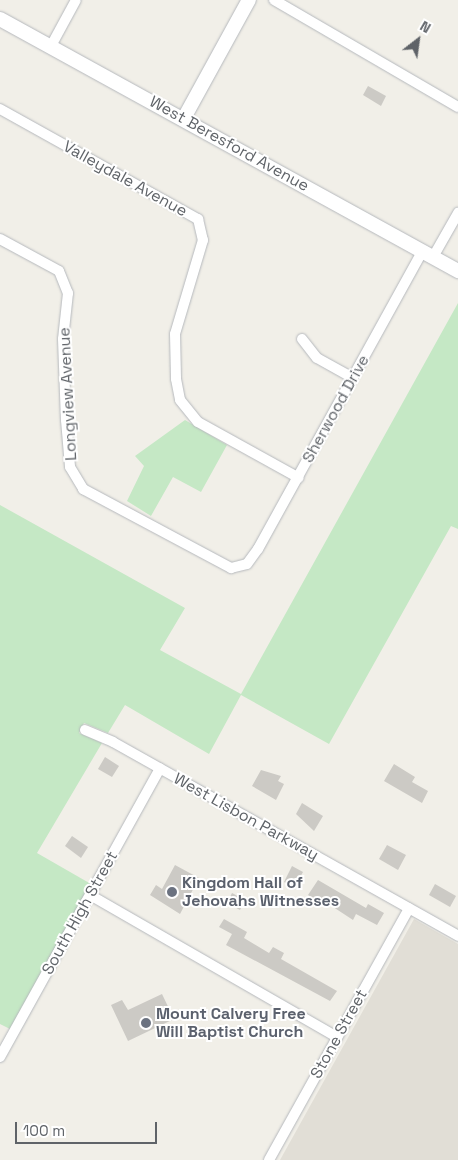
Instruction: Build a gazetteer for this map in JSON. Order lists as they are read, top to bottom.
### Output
{
  "streets": {
    "street": [
      "West Beresford Avenue",
      "Valleydale Avenue",
      "Longview Avenue",
      "Sherwood Drive",
      "West Lisbon Parkway",
      "South High Street",
      "Stone Street"
    ]
  },
  "crossings": [
    ["West Beresford Avenue", "Sherwood Drive"],
    ["Valleydale Avenue", "Sherwood Drive"],
    ["Longview Avenue", "Sherwood Drive"],
    ["West Lisbon Parkway", "South High Street"],
    ["West Lisbon Parkway", "Stone Street"]
  ],
  "places": ["Kingdom Hall of Jehovahs Witnesses", "Mount Calvery Free Will Baptist Church"],
  "scale_bar": "100 m",
  "north": "top right"
}
